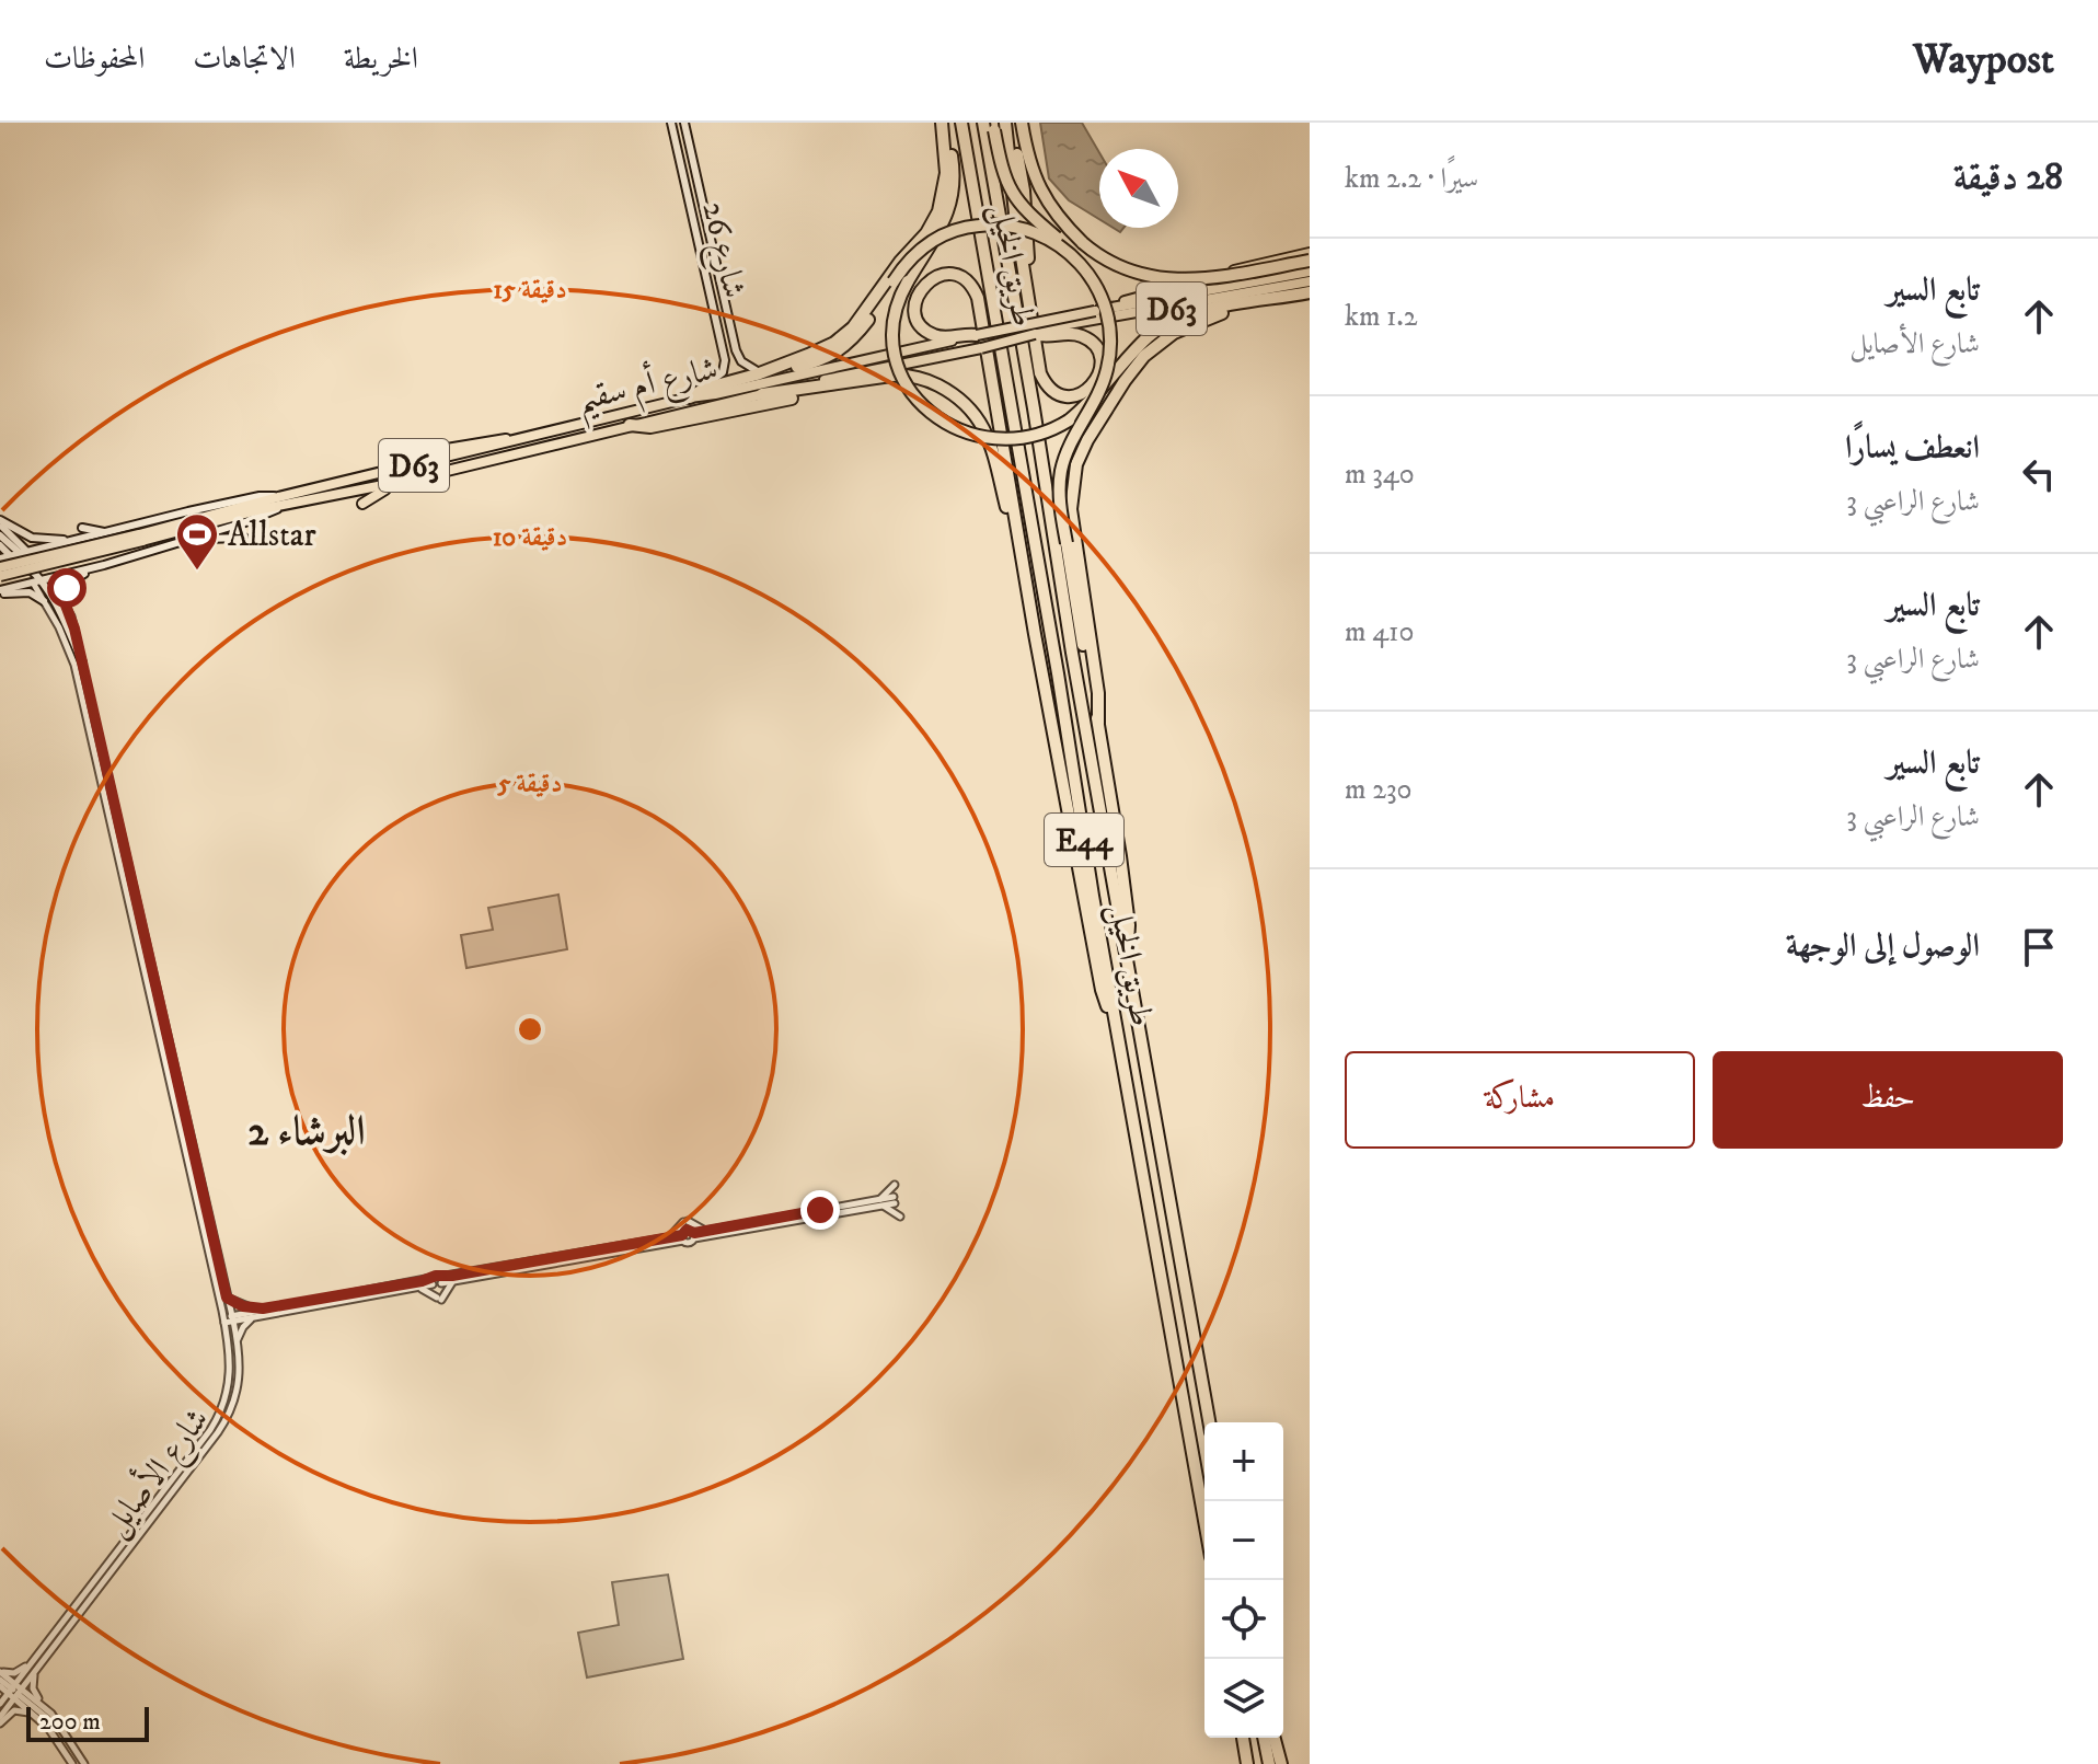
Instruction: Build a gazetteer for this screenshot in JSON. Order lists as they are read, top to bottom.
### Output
{
  "streets": {
    "highway": ["طريق الخيل", "E44"],
    "main road": [
      "شارع 26",
      "D63",
      "شارع أم سقيم",
      "شارع الأصايل"
    ]
  },
  "districts": ["البرشاء 2"],
  "places": {
    "sports": ["Allstar"]
  },
  "scale_bar": "200 m",
  "north": "top left",
  "page": {
    "header": "Waypost",
    "nav": ["الخريطة", "الاتجاهات", "المحفوظات"],
    "heading": ["28 دقيقة", "سيرًا · 2.2 km"],
    "list": [
      ["تابع السير", "شارع الأصايل", "1.2 km"],
      ["انعطف يسارًا", "شارع الراعبي 3", "340 m"],
      ["تابع السير", "شارع الراعبي 3", "410 m"],
      ["تابع السير", "شارع الراعبي 3", "230 m"],
      "الوصول إلى الوجهة"
    ],
    "buttons": ["حفظ", "مشاركة"],
    "map_buttons": ["+", "−"],
    "scale": "200 m"
  },
  "rings": ["15 دقيقة", "10 دقيقة", "5 دقيقة"]
}
